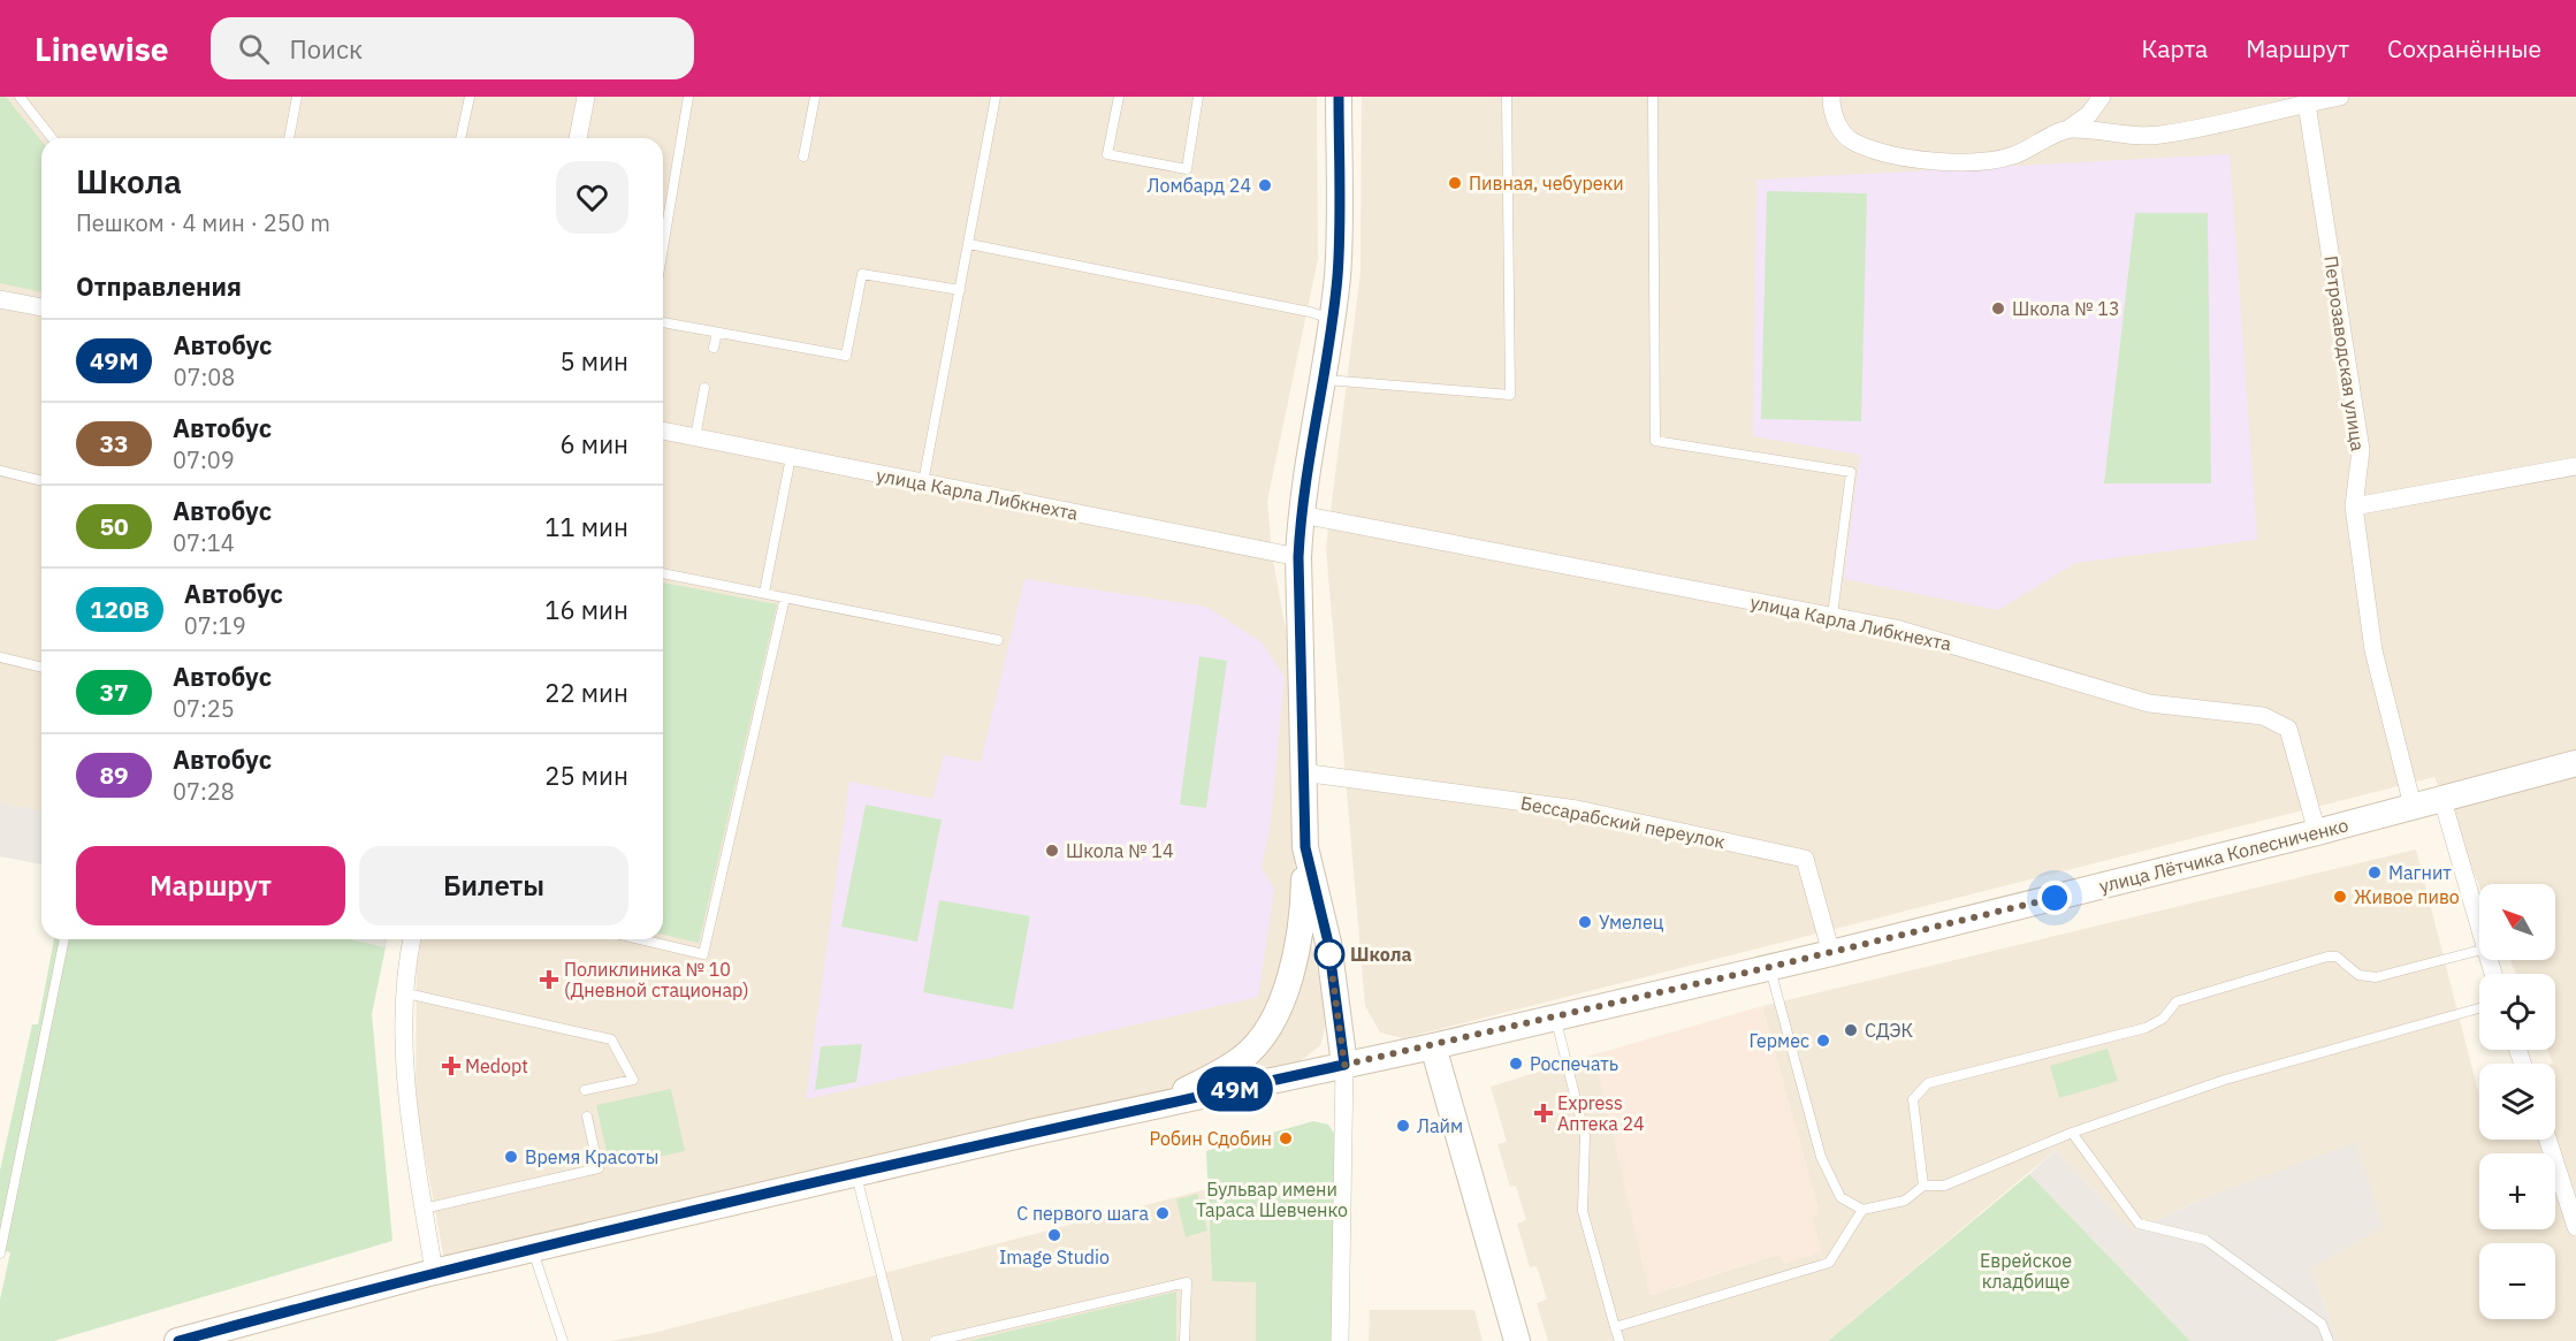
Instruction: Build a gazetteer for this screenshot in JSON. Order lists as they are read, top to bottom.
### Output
{
  "streets": {
    "street": [
      "Петрозаводская улица",
      "улица Карла Либкнехта",
      "Бессарабский переулок",
      "улица Лётчика Колесниченко"
    ]
  },
  "crossings": [
    ["Петрозаводская улица", "улица Лётчика Колесниченко"],
    ["улица Карла Либкнехта", "улица Лётчика Колесниченко"],
    ["Бессарабский переулок", "улица Лётчика Колесниченко"]
  ],
  "parks": ["Бульвар имени Тараса Шевченко", "Еврейское кладбище"],
  "places": {
    "other": [
      "Пивная, чебуреки",
      "Ломбард 24",
      "Школа № 13",
      "Школа № 14",
      "Магнит",
      "Живое пиво",
      "Умелец",
      "Школа",
      "СДЭК",
      "Гермес",
      "Роспечать",
      "Лайм",
      "Робин Сдобин",
      "Время Красоты",
      "С первого шага",
      "Image Studio"
    ],
    "health": ["Поликлиника № 10 (Дневной стационар)", "Medopt", "Express Аптека 24"]
  },
  "lines": ["bus line 49М"],
  "north": "top left",
  "page": {
    "header": "Linewise",
    "search": "Поиск",
    "nav": ["Карта", "Маршрут", "Сохранённые"],
    "on_map": "49М",
    "heading": [
      ["Школа", "Пешком · 4 мин · 250 m"],
      "Отправления"
    ],
    "list": [
      {
        "mark": "49М",
        "name": "Автобус",
        "note": "07:08",
        "value": "5 мин"
      },
      {
        "mark": "33",
        "name": "Автобус",
        "note": "07:09",
        "value": "6 мин"
      },
      {
        "mark": "50",
        "name": "Автобус",
        "note": "07:14",
        "value": "11 мин"
      },
      {
        "mark": "120В",
        "name": "Автобус",
        "note": "07:19",
        "value": "16 мин"
      },
      {
        "mark": "37",
        "name": "Автобус",
        "note": "07:25",
        "value": "22 мин"
      },
      {
        "mark": "89",
        "name": "Автобус",
        "note": "07:28",
        "value": "25 мин"
      }
    ],
    "buttons": ["Маршрут", "Билеты"],
    "map_buttons": ["+", "−"]
  }
}
